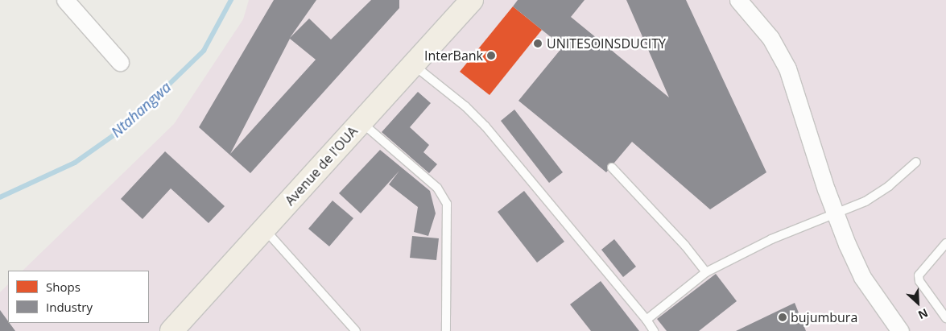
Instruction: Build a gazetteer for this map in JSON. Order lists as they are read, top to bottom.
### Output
{
  "streets": {
    "main road": ["Avenue de l'OUA"]
  },
  "water": ["Ntahangwa"],
  "places": ["UNITESOINSDUCITY", "InterBank", "bujumbura"],
  "legend": ["Shops", "Industry"],
  "north": "bottom right"
}
